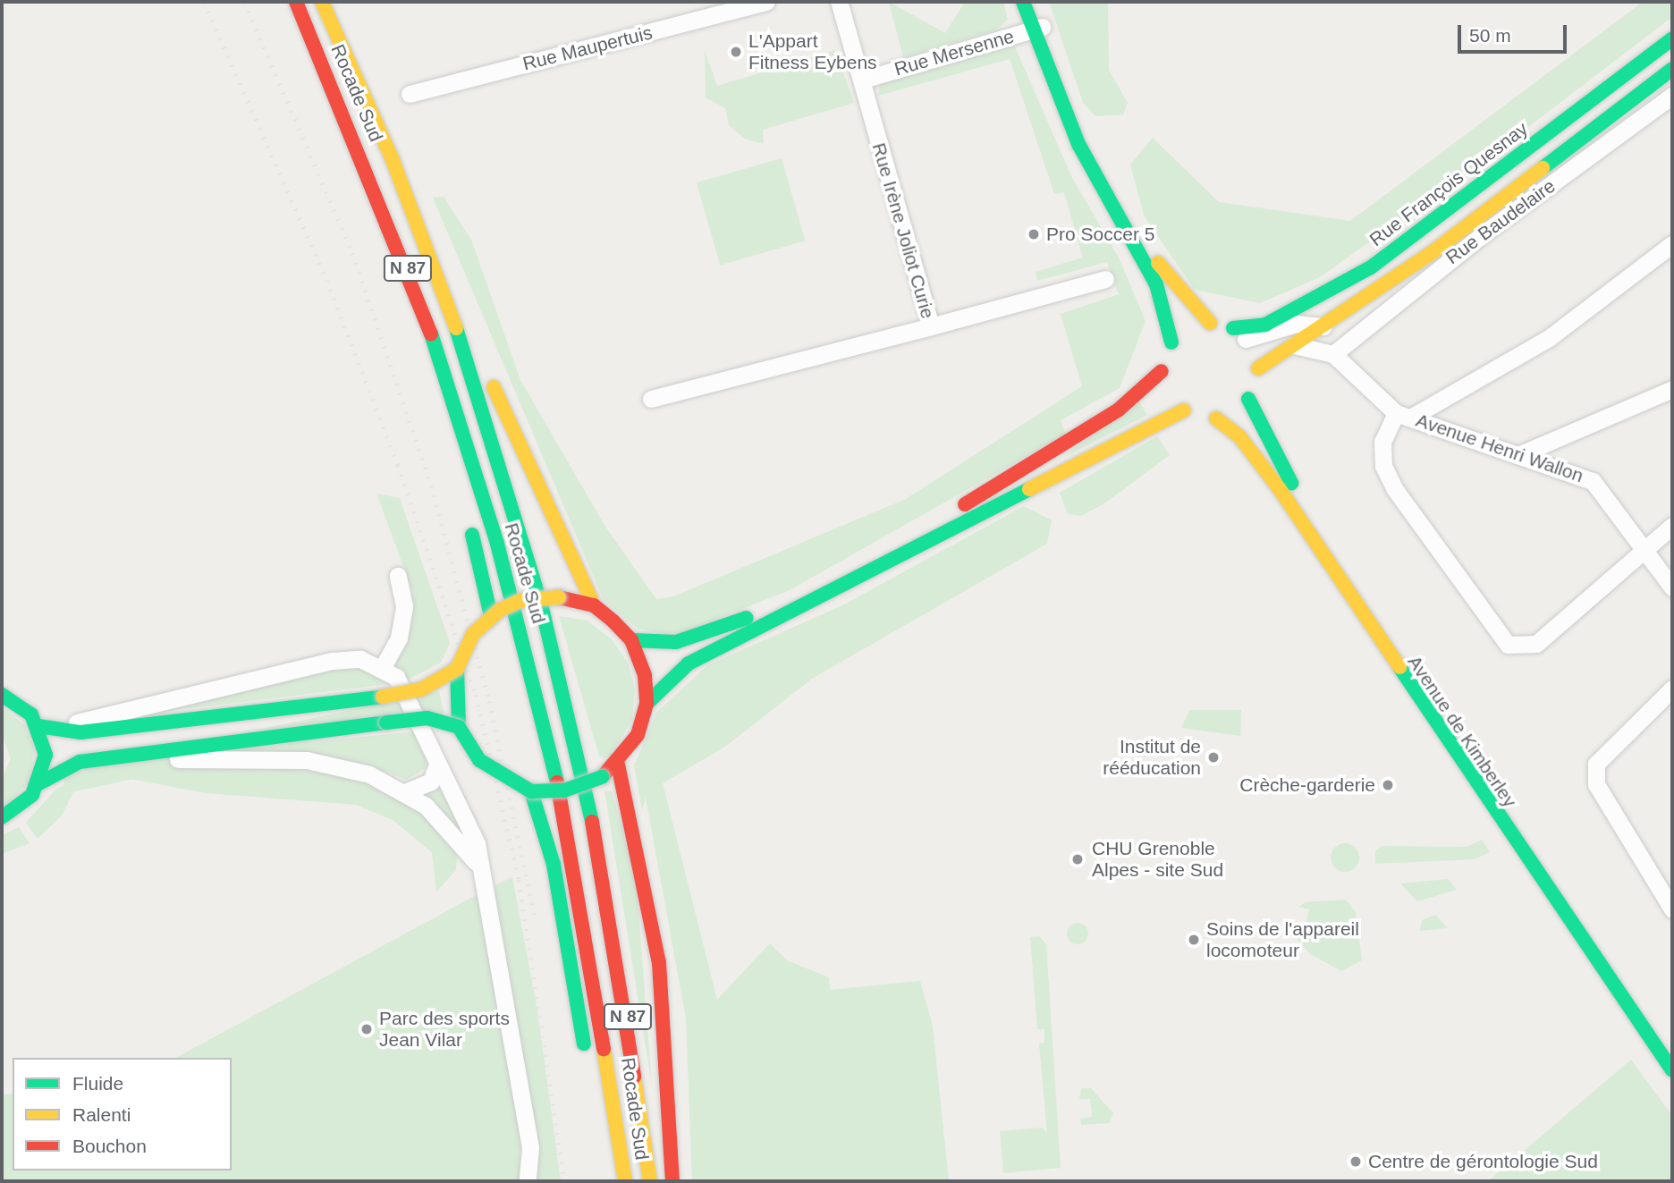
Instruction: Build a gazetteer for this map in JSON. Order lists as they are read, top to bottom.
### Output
{
  "streets": {
    "main road": [
      "Rocade Sud",
      "Rue François Quesnay",
      "N 87",
      "Avenue de Kimberley"
    ],
    "street": [
      "Rue Maupertuis",
      "Rue Mersenne",
      "Rue Baudelaire",
      "Rue Irène Joliot Curie",
      "Avenue Henri Wallon"
    ]
  },
  "crossings": [
    ["Rue Mersenne", "Rue Irène Joliot Curie"],
    ["Rue François Quesnay", "Avenue Henri Wallon"],
    ["Rue Baudelaire", "Avenue Henri Wallon"]
  ],
  "places": [
    "L'Appart Fitness Eybens",
    "Pro Soccer 5",
    "Institut de rééducation",
    "Crèche-garderie",
    "CHU Grenoble Alpes - site Sud",
    "Soins de l'appareil locomoteur",
    "Parc des sports Jean Vilar",
    "Centre de gérontologie Sud"
  ],
  "legend": ["Fluide", "Ralenti", "Bouchon"],
  "scale_bar": "50 m"
}
